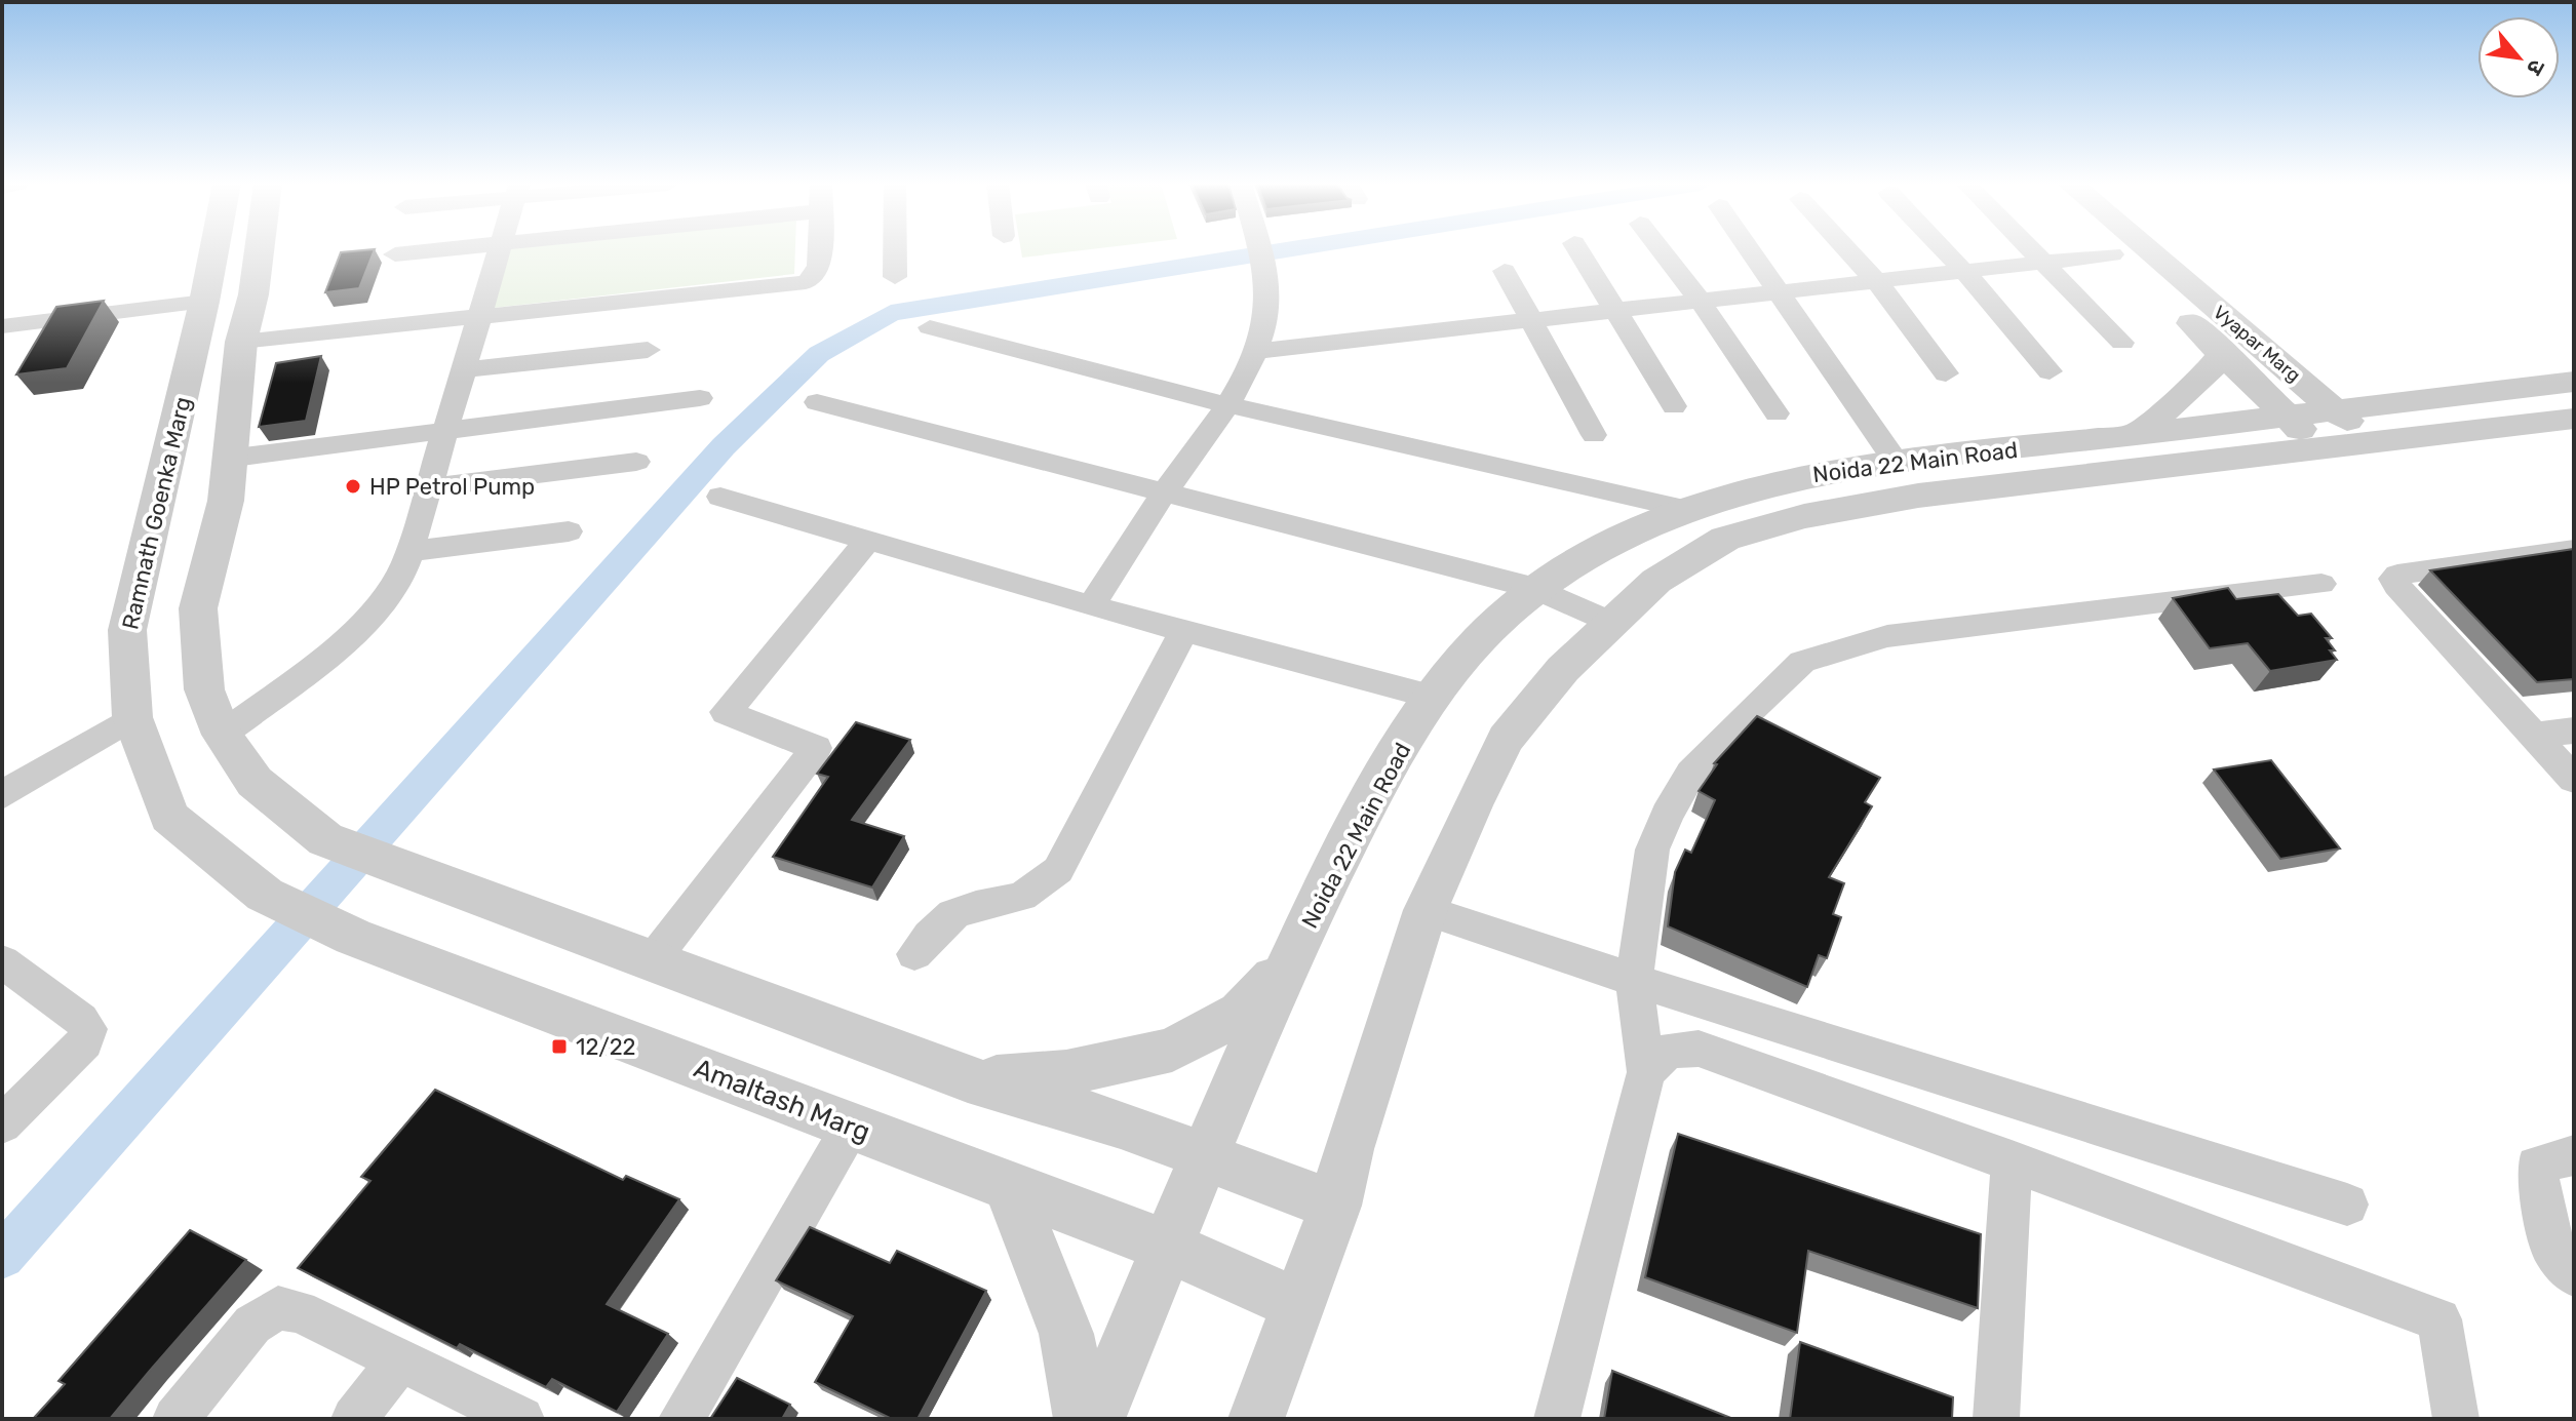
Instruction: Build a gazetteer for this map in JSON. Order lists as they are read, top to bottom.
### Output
{
  "streets": {
    "street": [
      "Vyapar Marg",
      "Noida 22 Main Road",
      "Ramnath Goenka Marg",
      "Amaltash Marg"
    ]
  },
  "crossings": [
    ["Vyapar Marg", "Noida 22 Main Road"],
    ["Noida 22 Main Road", "Amaltash Marg"],
    ["Ramnath Goenka Marg", "Amaltash Marg"]
  ],
  "places": {
    "other": ["HP Petrol Pump"],
    "transit": ["12/22"]
  },
  "north": "bottom right"
}
